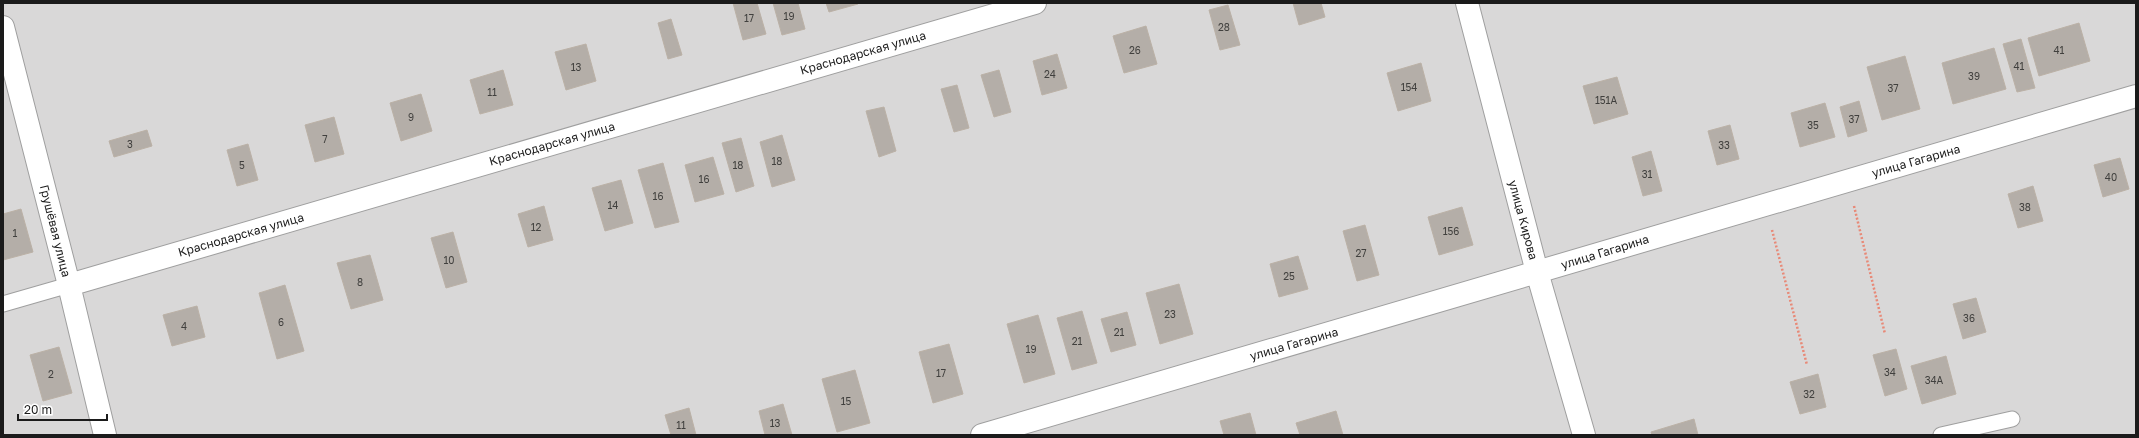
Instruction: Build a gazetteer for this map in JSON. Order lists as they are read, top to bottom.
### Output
{
  "streets": {
    "street": [
      "Краснодарская улица",
      "улица Гагарина",
      "улица Кирова",
      "Грушёвая улица"
    ]
  },
  "crossings": [
    ["Краснодарская улица", "Грушёвая улица"],
    ["улица Гагарина", "улица Кирова"]
  ],
  "house_numbers": [
    "19",
    "17",
    "28",
    "26",
    "41",
    "41",
    "13",
    "24",
    "39",
    "154",
    "37",
    "11",
    "151А",
    "9",
    "37",
    "35",
    "7",
    "3",
    "33",
    "18",
    "5",
    "18",
    "31",
    "40",
    "16",
    "16",
    "14",
    "38",
    "12",
    "156",
    "1",
    "27",
    "10",
    "25",
    "8",
    "23",
    "36",
    "6",
    "4",
    "21",
    "21",
    "19",
    "34",
    "17",
    "2",
    "34А",
    "32",
    "15",
    "13",
    "11"
  ],
  "scale_bar": "20 m"
}
